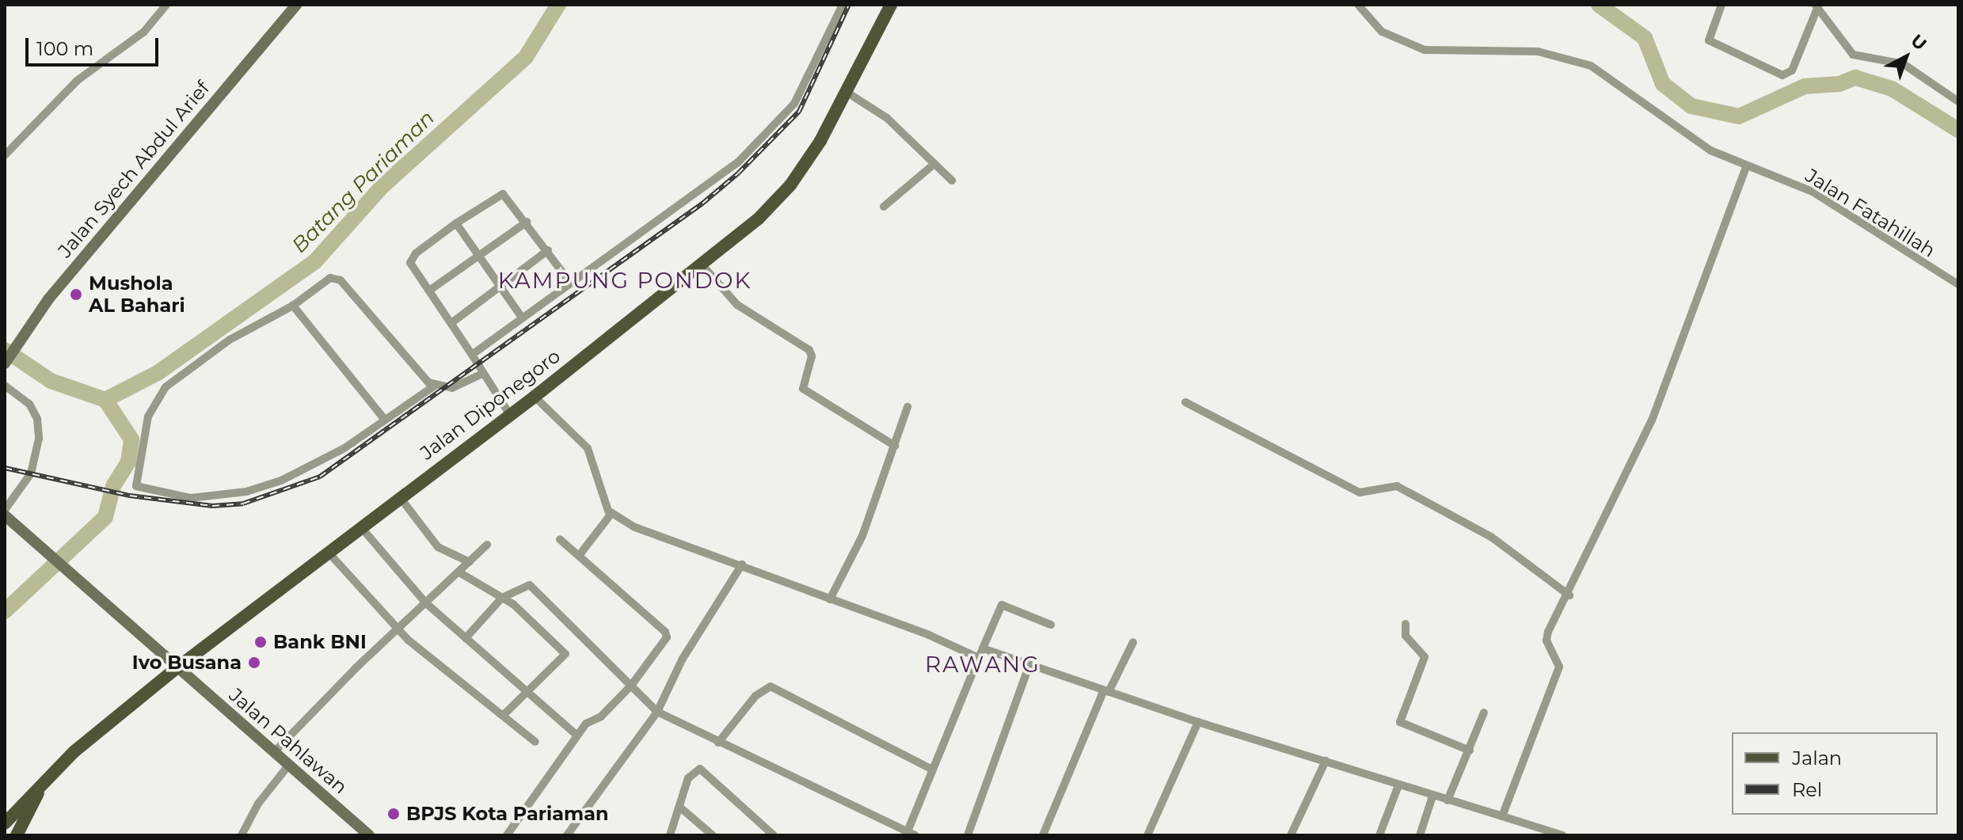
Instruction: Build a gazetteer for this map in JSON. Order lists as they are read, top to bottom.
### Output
{
  "streets": {
    "main road": ["Jalan Diponegoro"],
    "street": ["Jalan Syech Abdul Arief", "Jalan Fatahillah", "Jalan Pahlawan"]
  },
  "crossings": [
    ["Jalan Diponegoro", "Jalan Pahlawan"]
  ],
  "districts": ["KAMPUNG PONDOK", "RAWANG"],
  "water": ["Batang Pariaman"],
  "places": [
    "Mushola AL Bahari",
    "Bank BNI",
    "Ivo Busana",
    "BPJS Kota Pariaman"
  ],
  "legend": ["Jalan", "Rel"],
  "scale_bar": "100 m",
  "north": "top right"
}
